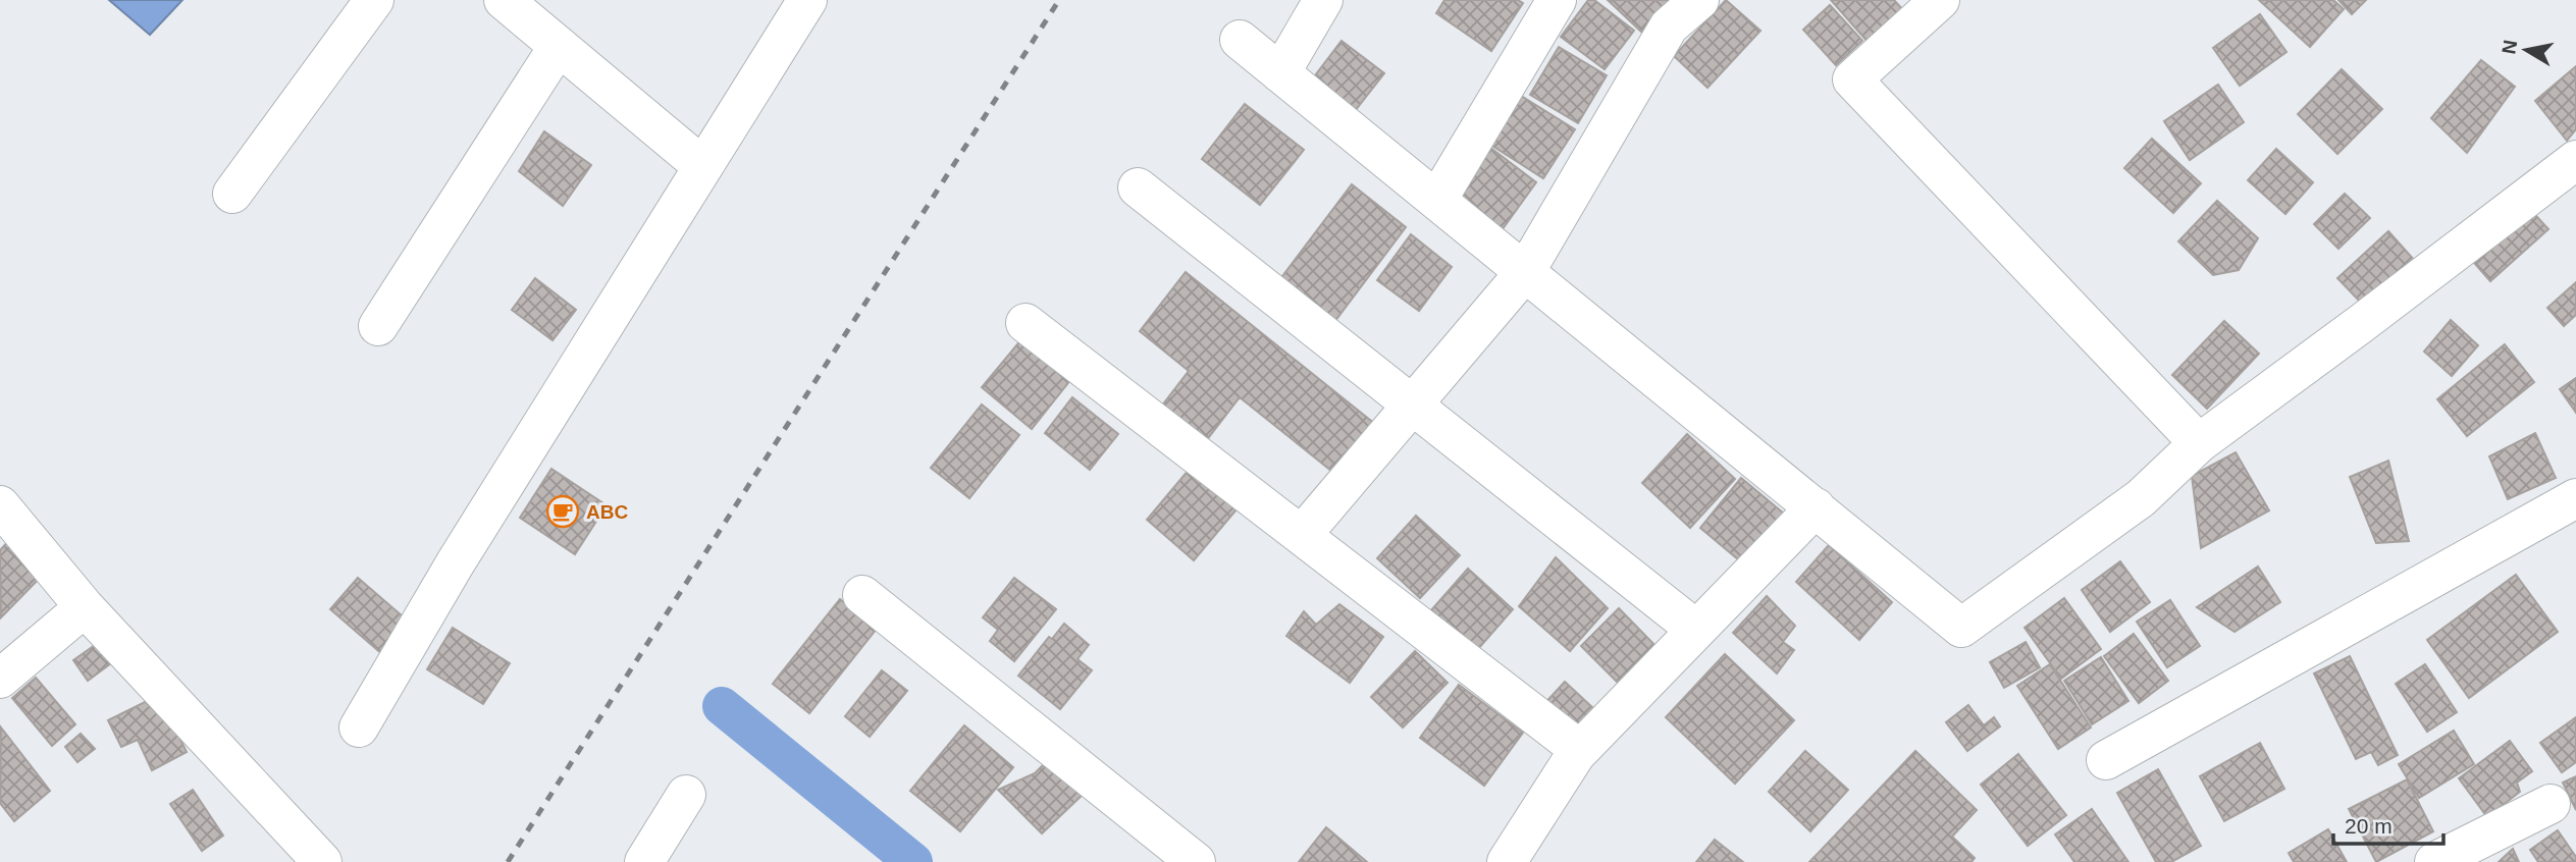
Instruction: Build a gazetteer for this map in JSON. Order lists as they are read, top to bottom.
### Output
{
  "places": {
    "cafe": ["ABC"]
  },
  "scale_bar": "20 m",
  "north": "left"
}
